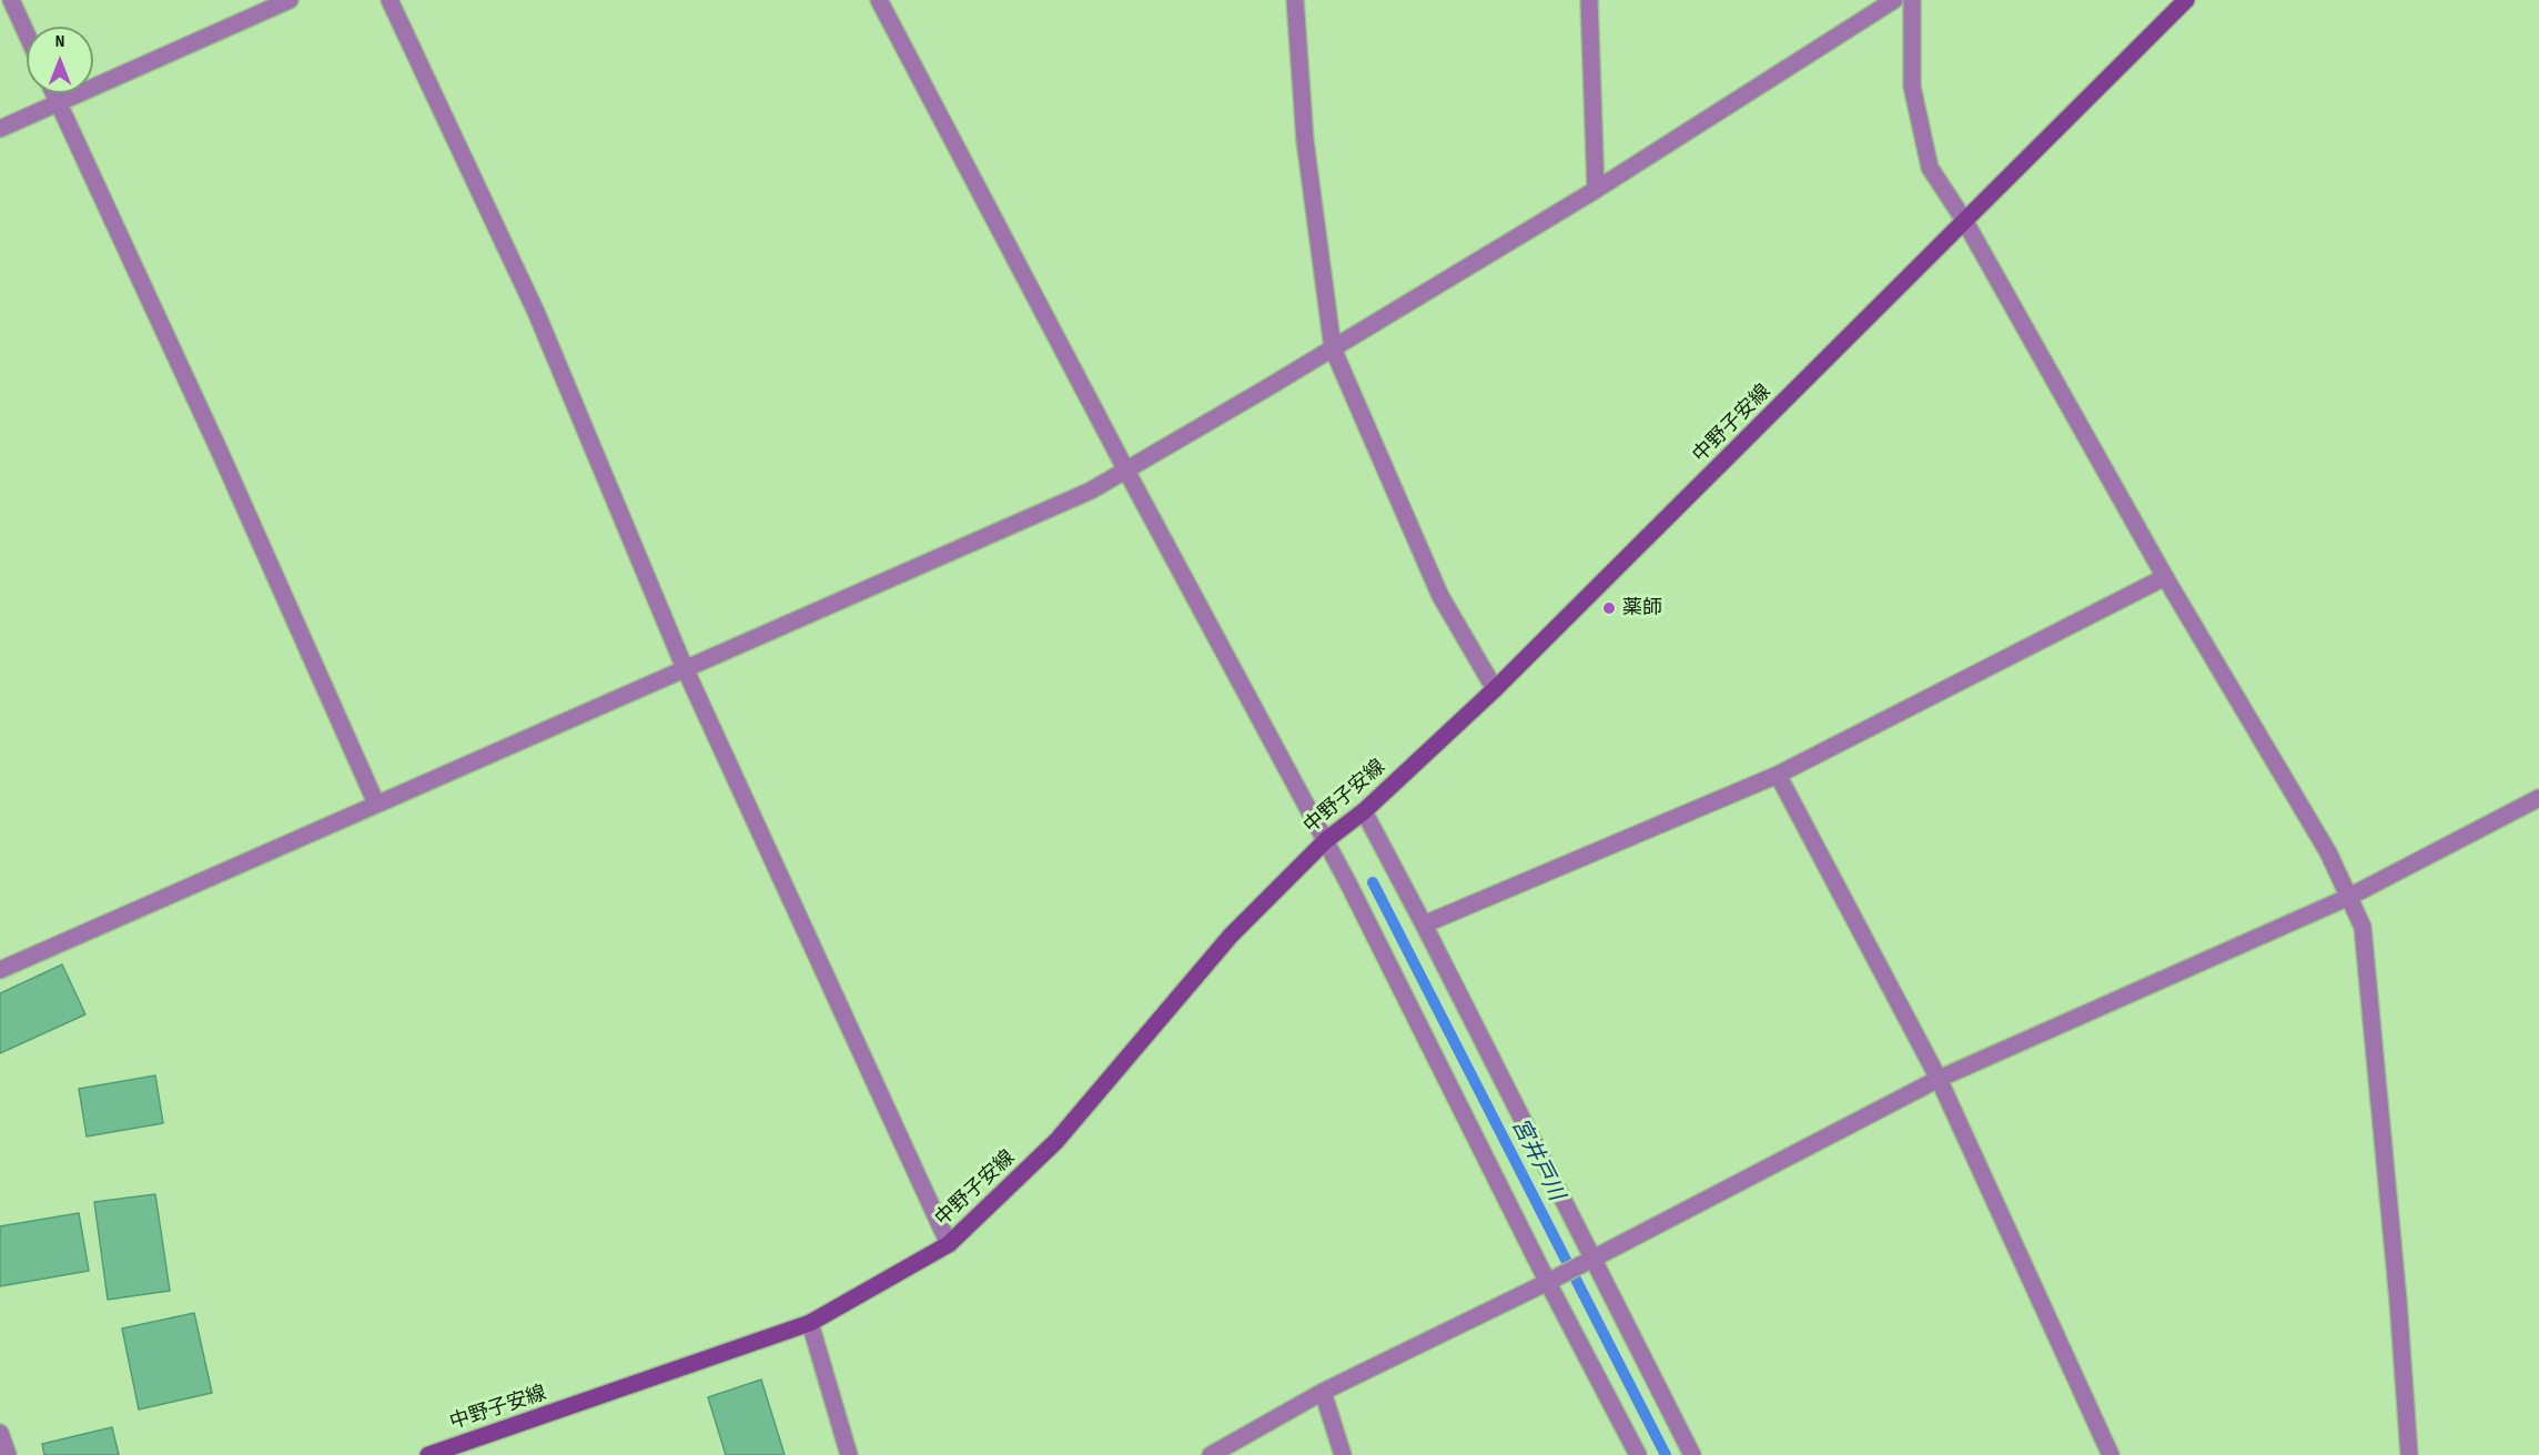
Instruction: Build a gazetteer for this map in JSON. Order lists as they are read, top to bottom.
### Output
{
  "streets": {
    "main road": ["中野子安線"]
  },
  "water": ["宮井戸川"],
  "places": ["薬師"],
  "north": "top"
}
